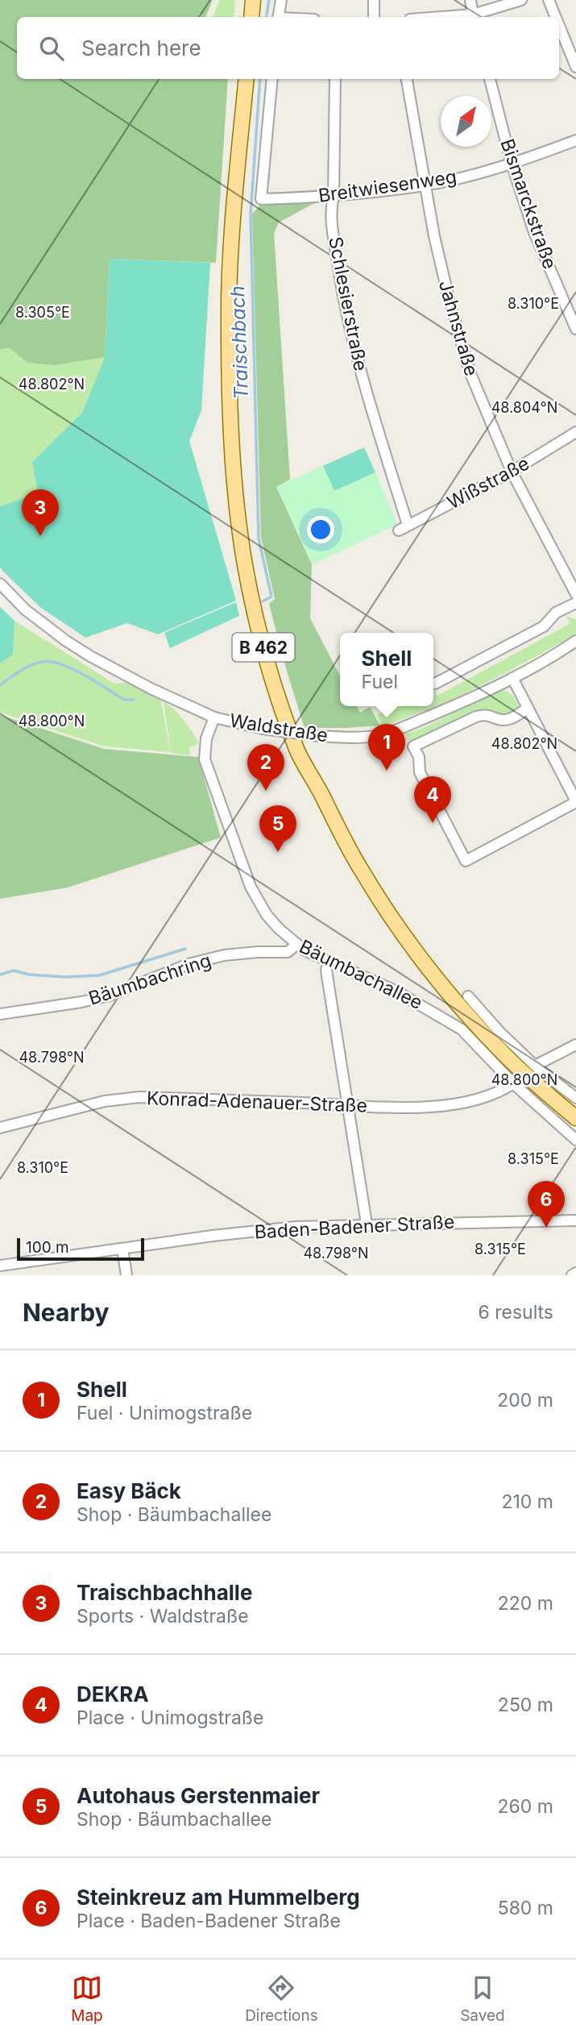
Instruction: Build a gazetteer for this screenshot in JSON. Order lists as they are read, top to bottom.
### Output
{
  "streets": {
    "main road": ["B 462"],
    "street": [
      "Breitwiesenweg",
      "Bismarckstraße",
      "Schlesierstraße",
      "Jahnstraße",
      "Wißstraße",
      "Waldstraße",
      "Bäumbachallee",
      "Bäumbachring",
      "Konrad-Adenauer-Straße",
      "Baden-Badener Straße"
    ]
  },
  "crossings": [
    ["Breitwiesenweg", "Bismarckstraße"],
    ["Breitwiesenweg", "Schlesierstraße"],
    ["Breitwiesenweg", "Jahnstraße"],
    ["Schlesierstraße", "Wißstraße"],
    ["Jahnstraße", "Wißstraße"],
    ["Waldstraße", "Bäumbachallee"],
    ["Bäumbachallee", "Bäumbachring"],
    ["Bäumbachallee", "Konrad-Adenauer-Straße"]
  ],
  "water": ["Traischbach"],
  "scale_bar": "100 m",
  "north": "top right",
  "page": {
    "search": "Search here",
    "pins": [
      "3",
      "1",
      "2",
      "4",
      "5",
      "6"
    ],
    "popup": ["Shell", "Fuel"],
    "scale": "100 m",
    "heading": ["Nearby", "6 results"],
    "list": [
      {
        "mark": "1",
        "name": "Shell",
        "note": "Fuel · Unimogstraße",
        "value": "200 m"
      },
      {
        "mark": "2",
        "name": "Easy Bäck",
        "note": "Shop · Bäumbachallee",
        "value": "210 m"
      },
      {
        "mark": "3",
        "name": "Traischbachhalle",
        "note": "Sports · Waldstraße",
        "value": "220 m"
      },
      {
        "mark": "4",
        "name": "DEKRA",
        "note": "Place · Unimogstraße",
        "value": "250 m"
      },
      {
        "mark": "5",
        "name": "Autohaus Gerstenmaier",
        "note": "Shop · Bäumbachallee",
        "value": "260 m"
      },
      {
        "mark": "6",
        "name": "Steinkreuz am Hummelberg",
        "note": "Place · Baden-Badener Straße",
        "value": "580 m"
      }
    ],
    "nav": ["Map", "Directions", "Saved"]
  },
  "coordinates": [
    "8.310°E",
    "8.305°E",
    "48.802°N",
    "48.804°N",
    "48.800°N",
    "48.798°N",
    "8.315°E"
  ]
}
